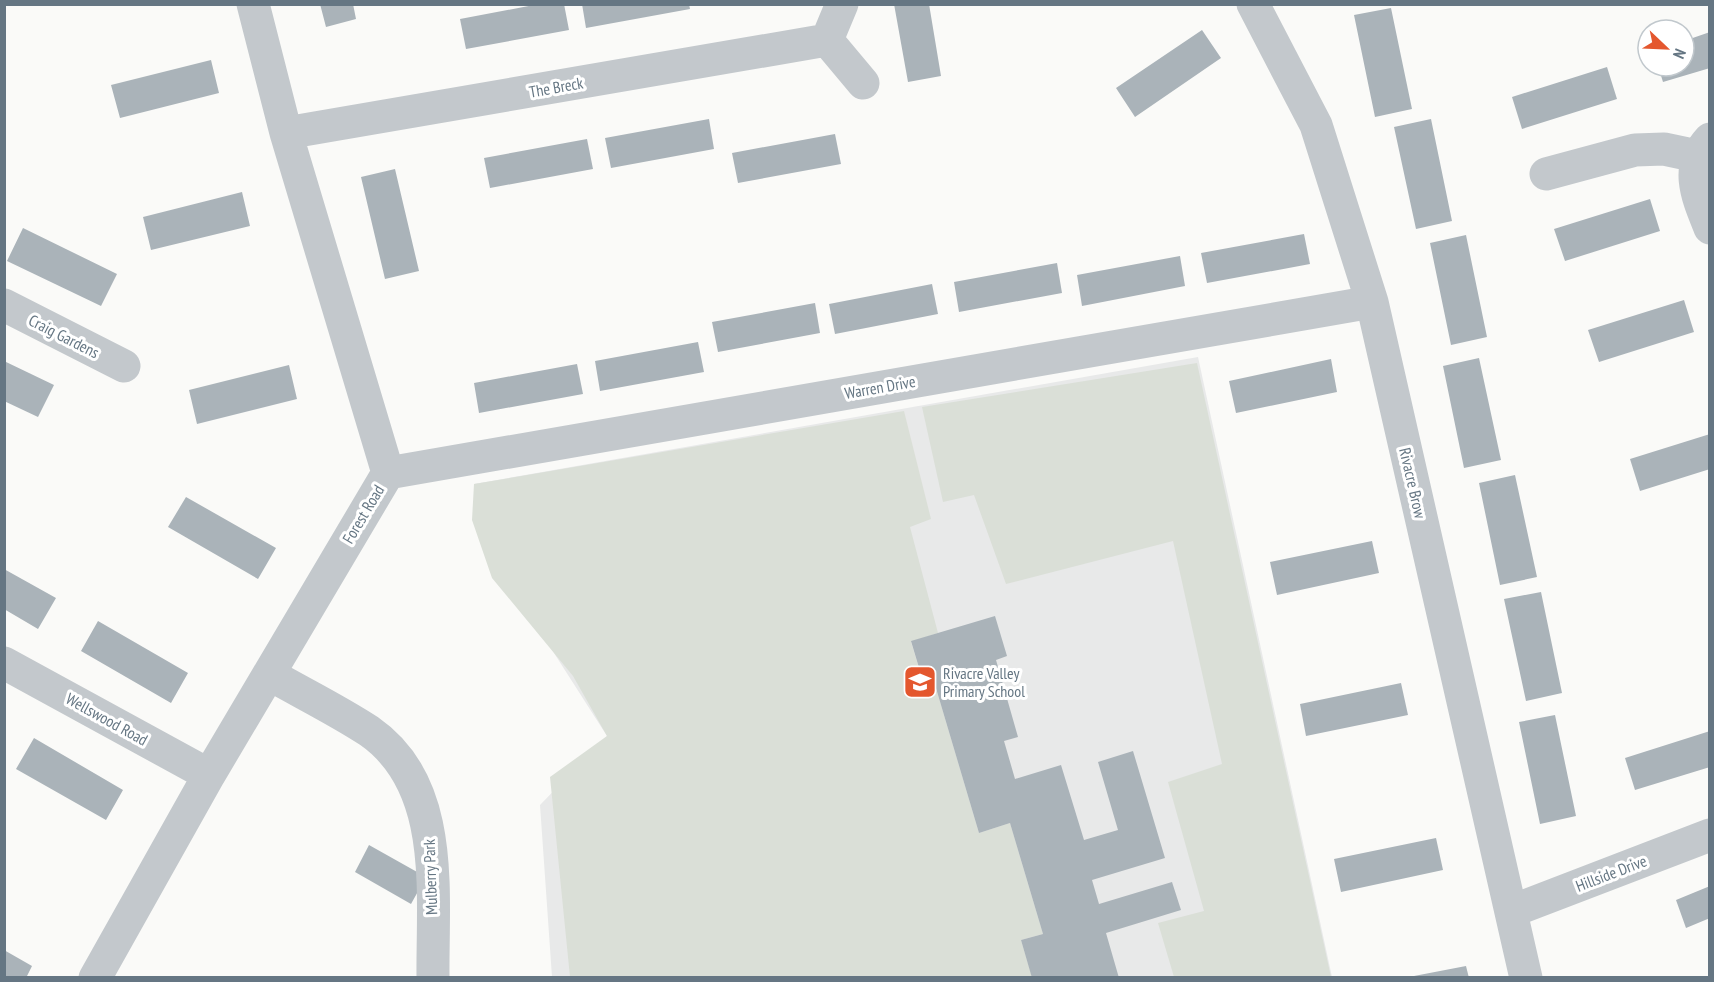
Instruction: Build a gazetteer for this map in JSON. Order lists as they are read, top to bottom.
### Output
{
  "streets": {
    "street": [
      "The Breck",
      "Craig Gardens",
      "Warren Drive",
      "Rivacre Brow",
      "Forest Road",
      "Wellswood Road",
      "Hillside Drive",
      "Mulberry Park"
    ]
  },
  "crossings": [
    ["The Breck", "Forest Road"],
    ["Warren Drive", "Rivacre Brow"],
    ["Warren Drive", "Forest Road"],
    ["Rivacre Brow", "Hillside Drive"],
    ["Forest Road", "Wellswood Road"],
    ["Forest Road", "Mulberry Park"]
  ],
  "places": {
    "school or university": ["Rivacre Valley Primary School"]
  },
  "north": "bottom right"
}
